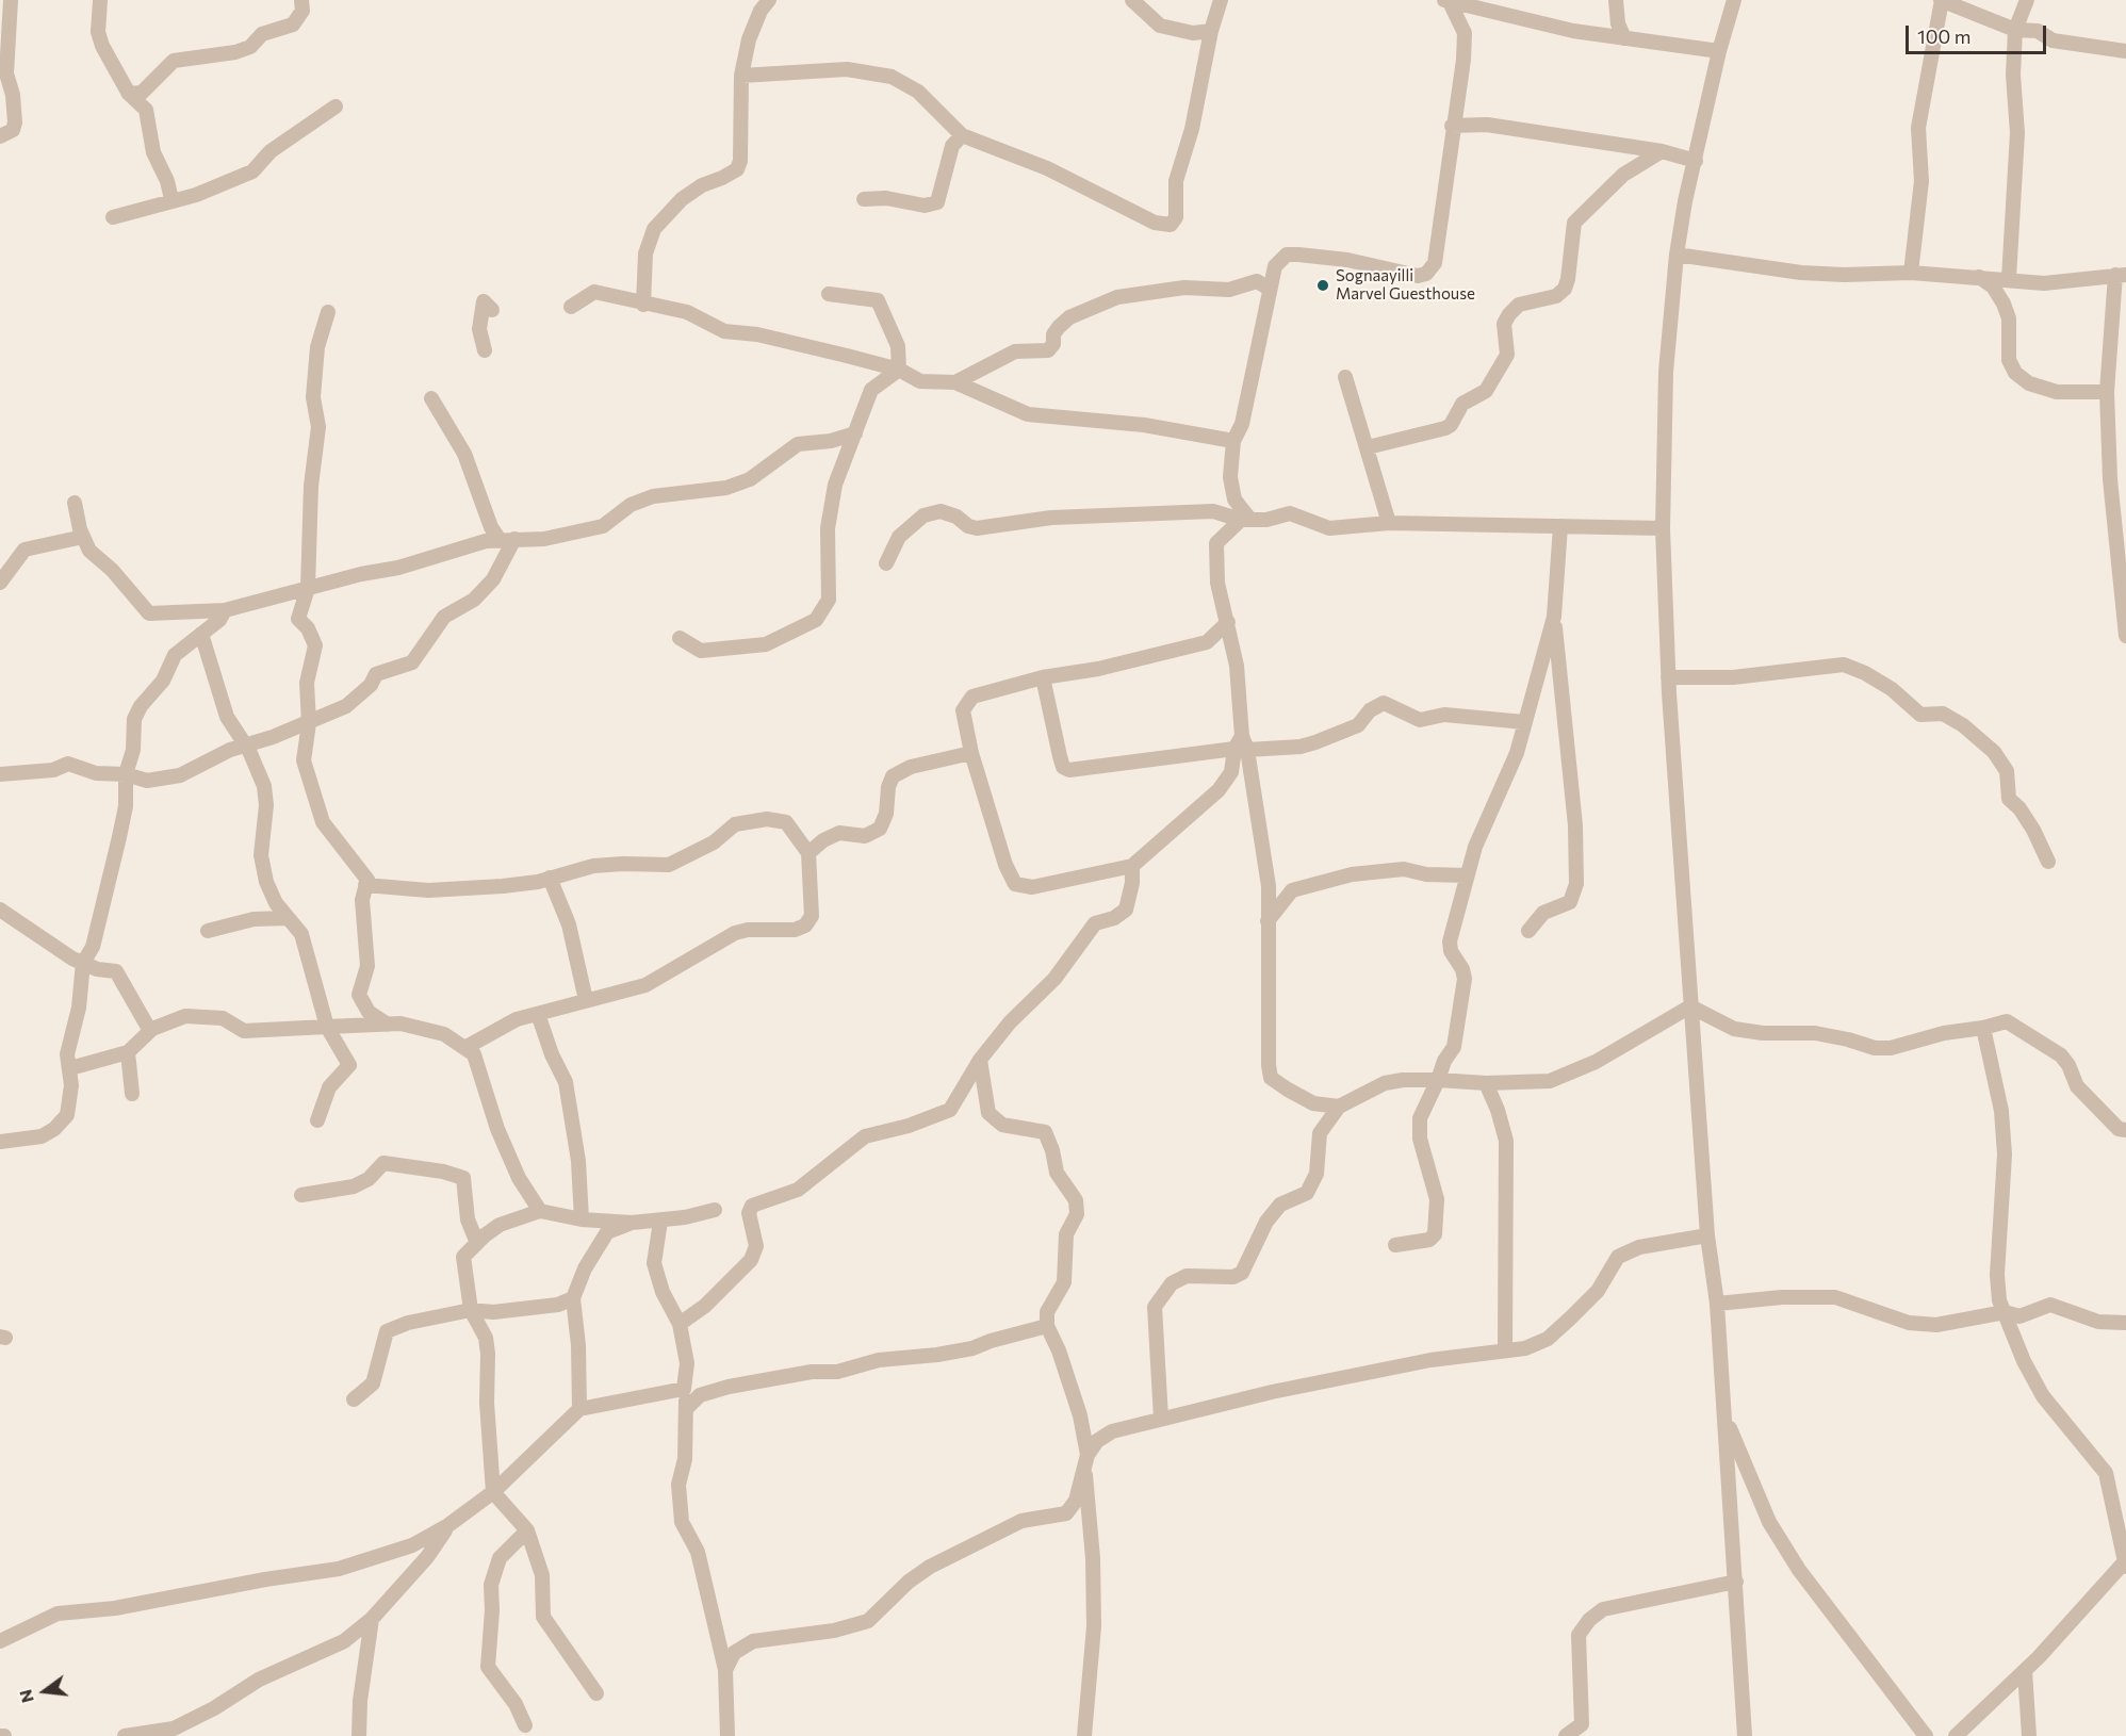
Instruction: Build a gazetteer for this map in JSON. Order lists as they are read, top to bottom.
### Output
{
  "places": ["Sognaayilli Marvel Guesthouse"],
  "scale_bar": "100 m",
  "north": "left"
}
